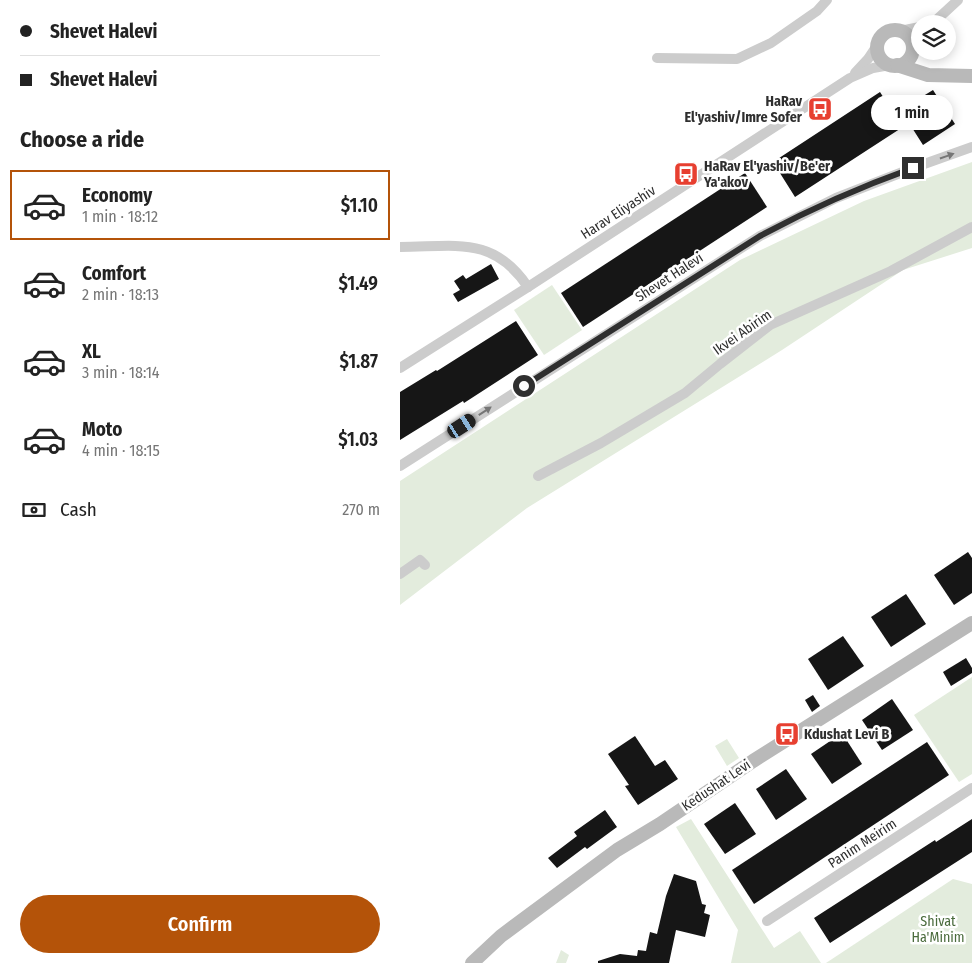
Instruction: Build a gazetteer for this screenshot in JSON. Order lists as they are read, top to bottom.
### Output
{
  "streets": {
    "street": [
      "Harav Eliyashiv",
      "Shevet Halevi",
      "Ikvei Abirim",
      "Kedushat Levi",
      "Panim Meirim"
    ]
  },
  "one_way": ["Shevet Halevi"],
  "parks": ["Shivat Ha'Minim"],
  "places": {
    "bus stop": ["HaRav El'yashiv/Imre Sofer", "HaRav El'yashiv/Be'er Ya'akov", "Kdushat Levi B"]
  },
  "page": {
    "banner": ["Shevet Halevi", "Shevet Halevi"],
    "bubble": "1 min",
    "heading": "Choose a ride",
    "list": [
      {
        "name": "Economy",
        "note": "1 min · 18:12",
        "value": "$1.10"
      },
      {
        "name": "Comfort",
        "note": "2 min · 18:13",
        "value": "$1.49"
      },
      {
        "name": "XL",
        "note": "3 min · 18:14",
        "value": "$1.87"
      },
      {
        "name": "Moto",
        "note": "4 min · 18:15",
        "value": "$1.03"
      }
    ],
    "pay": ["Cash", "270 m"],
    "buttons": "Confirm"
  }
}
